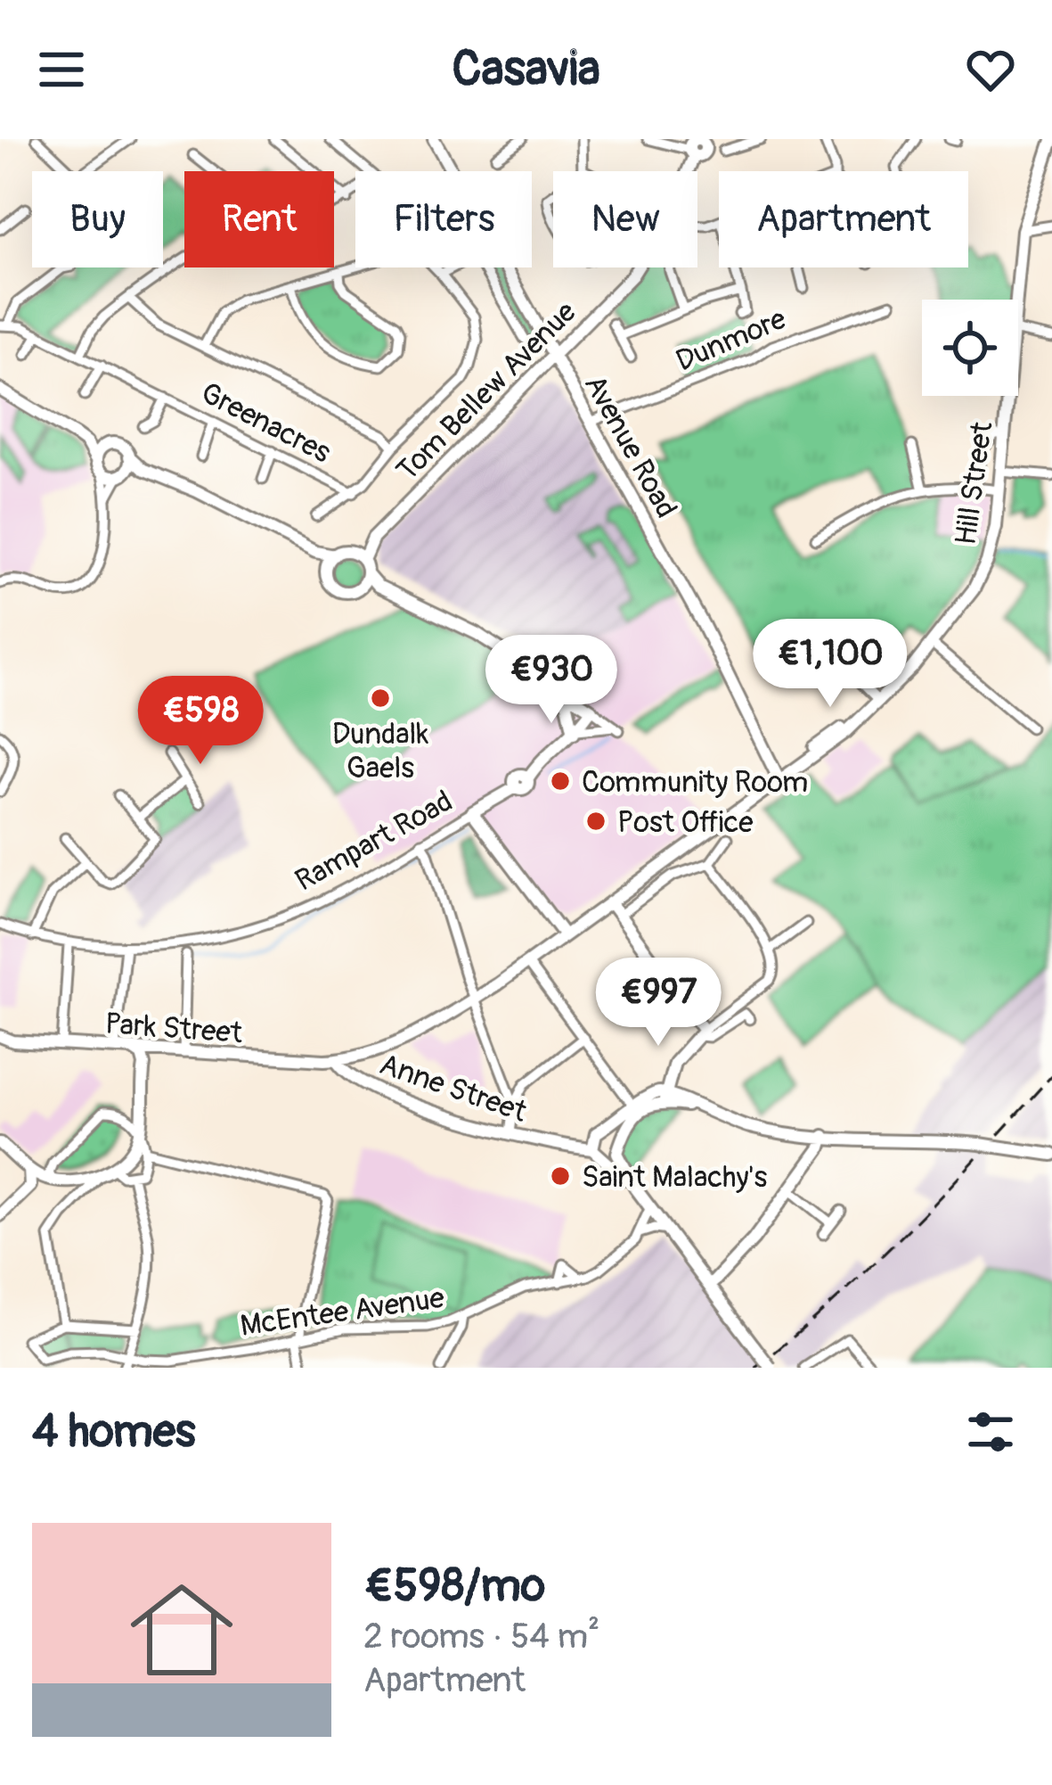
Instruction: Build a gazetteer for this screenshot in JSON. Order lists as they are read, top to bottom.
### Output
{
  "streets": {
    "street": [
      "Dunmore",
      "Tom Bellew Avenue",
      "Greenacres",
      "Avenue Road",
      "Hill Street",
      "Rampart Road",
      "Park Street",
      "Anne Street",
      "McEntee Avenue"
    ]
  },
  "crossings": [
    ["Dunmore", "Avenue Road"],
    ["Tom Bellew Avenue", "Avenue Road"],
    ["Avenue Road", "Hill Street"],
    ["Park Street", "Anne Street"]
  ],
  "places": [
    "Dundalk Gaels",
    "Community Room",
    "Post Office",
    "Saint Malachy's"
  ],
  "page": {
    "header": "Casavia",
    "chip": [
      "Buy",
      "Rent",
      "Filters",
      "New",
      "Apartment"
    ],
    "price": [
      "€1,100",
      "€930",
      "€598",
      "€997"
    ],
    "heading": "4 homes",
    "list": [
      {
        "name": "€598/mo",
        "note": "2 rooms · 54 m² · Apartment"
      }
    ]
  }
}
